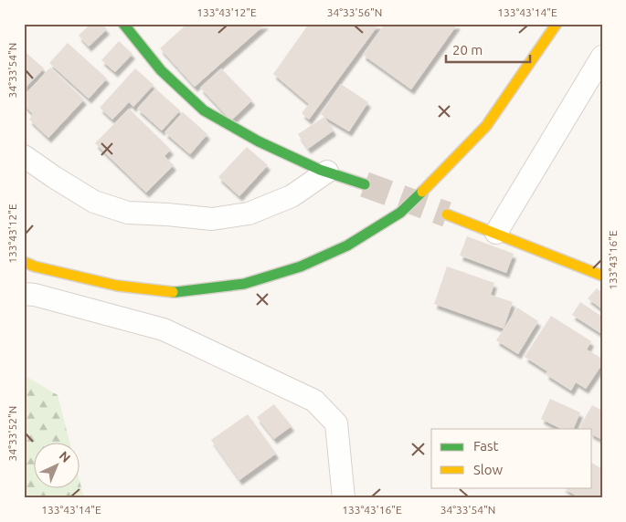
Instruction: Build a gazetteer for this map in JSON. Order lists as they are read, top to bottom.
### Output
{
  "legend": ["Fast", "Slow"],
  "scale_bar": "20 m",
  "north": "top right",
  "coordinates": [
    "133°43'12\"E",
    "34°33'56\"N",
    "133°43'14\"E",
    "34°33'54\"N",
    "133°43'16\"E",
    "34°33'52\"N"
  ]
}
